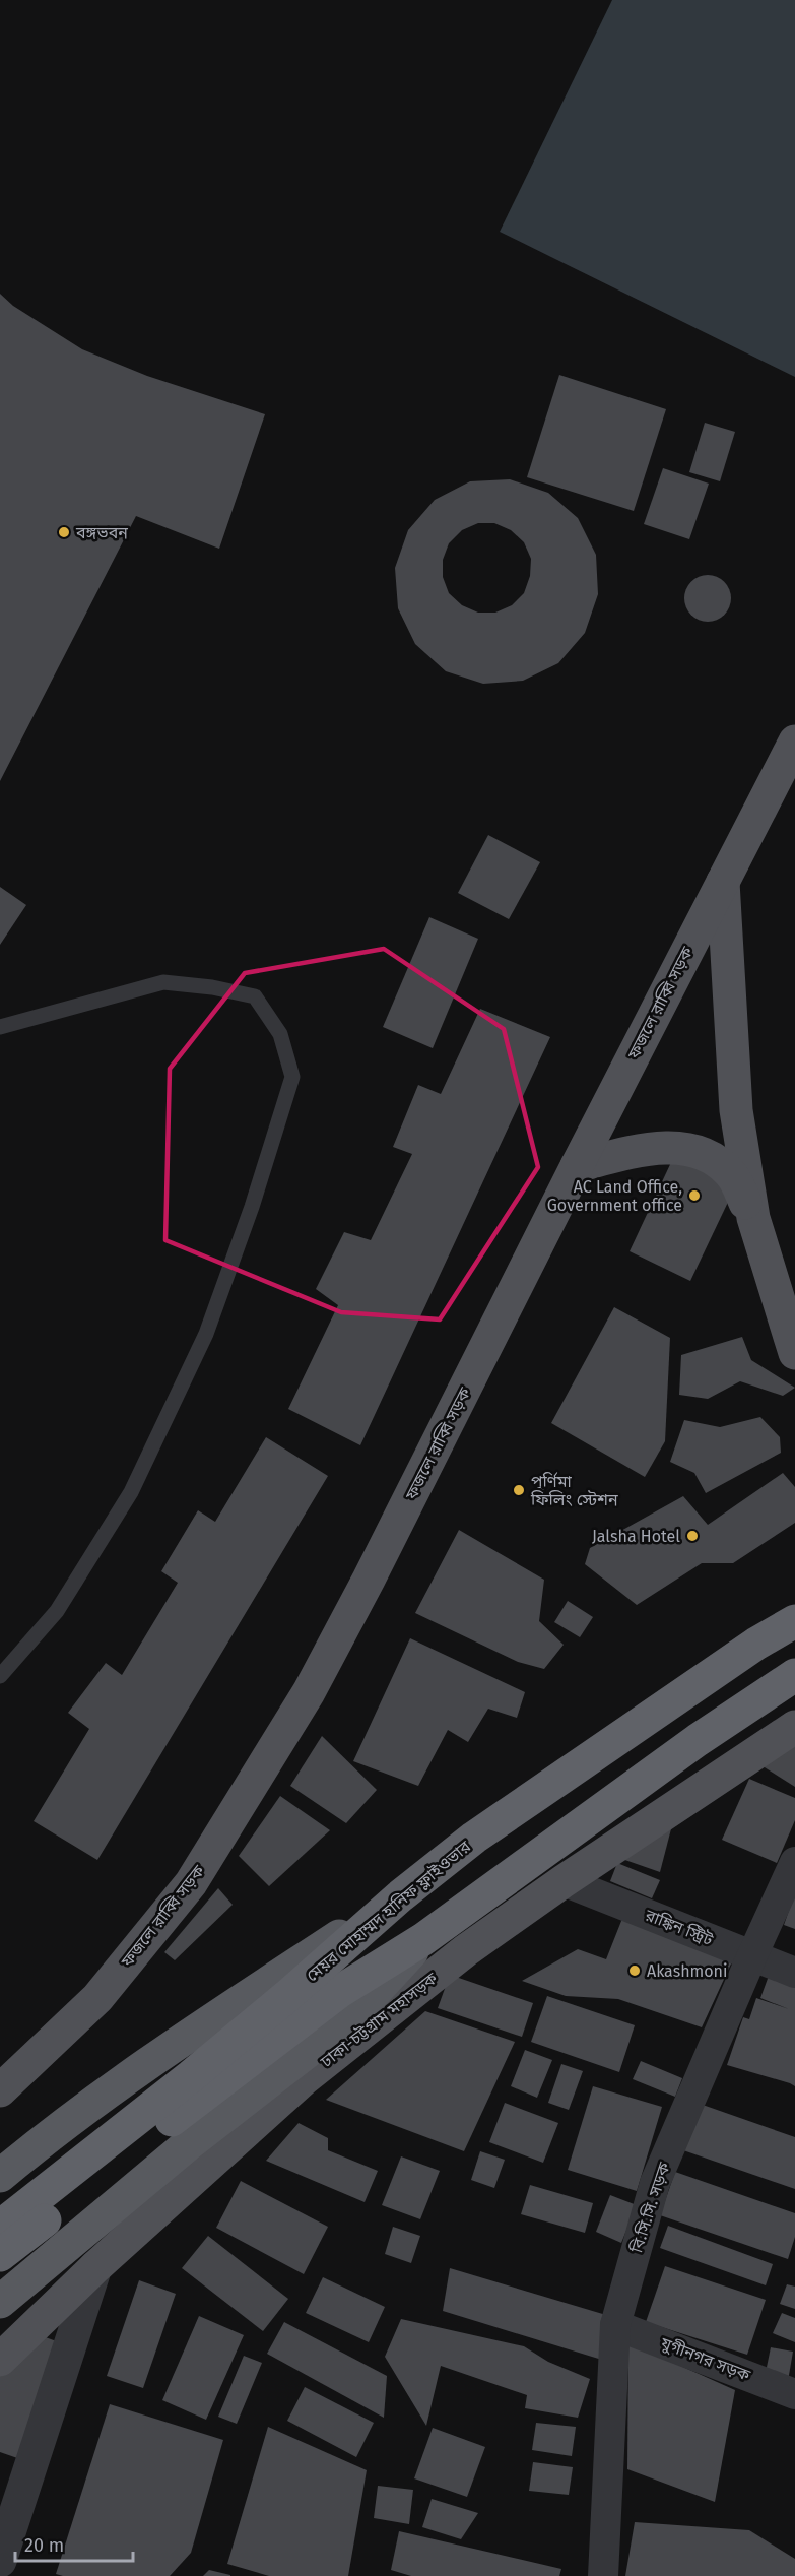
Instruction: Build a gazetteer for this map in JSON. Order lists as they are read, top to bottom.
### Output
{
  "streets": {
    "highway": ["মেয়র মোহাম্মদ হানিফ ফ্লাইওভার"],
    "main road": ["ফজলে রাব্বি সড়ক", "ঢাকা-চট্টগ্রাম মহাসড়ক"],
    "street": ["রাঙ্কিন স্ট্রিট", "বি.সি.সি. সড়ক", "যুগীনগর সড়ক"]
  },
  "crossings": [
    ["রাঙ্কিন স্ট্রিট", "ঢাকা-চট্টগ্রাম মহাসড়ক"],
    ["রাঙ্কিন স্ট্রিট", "বি.সি.সি. সড়ক"],
    ["বি.সি.সি. সড়ক", "যুগীনগর সড়ক"]
  ],
  "places": [
    "বঙ্গভবন",
    "AC Land Office, Government office",
    "পূর্ণিমা ফিলিং স্টেশন",
    "Jalsha Hotel",
    "Akashmoni"
  ],
  "scale_bar": "20 m"
}
